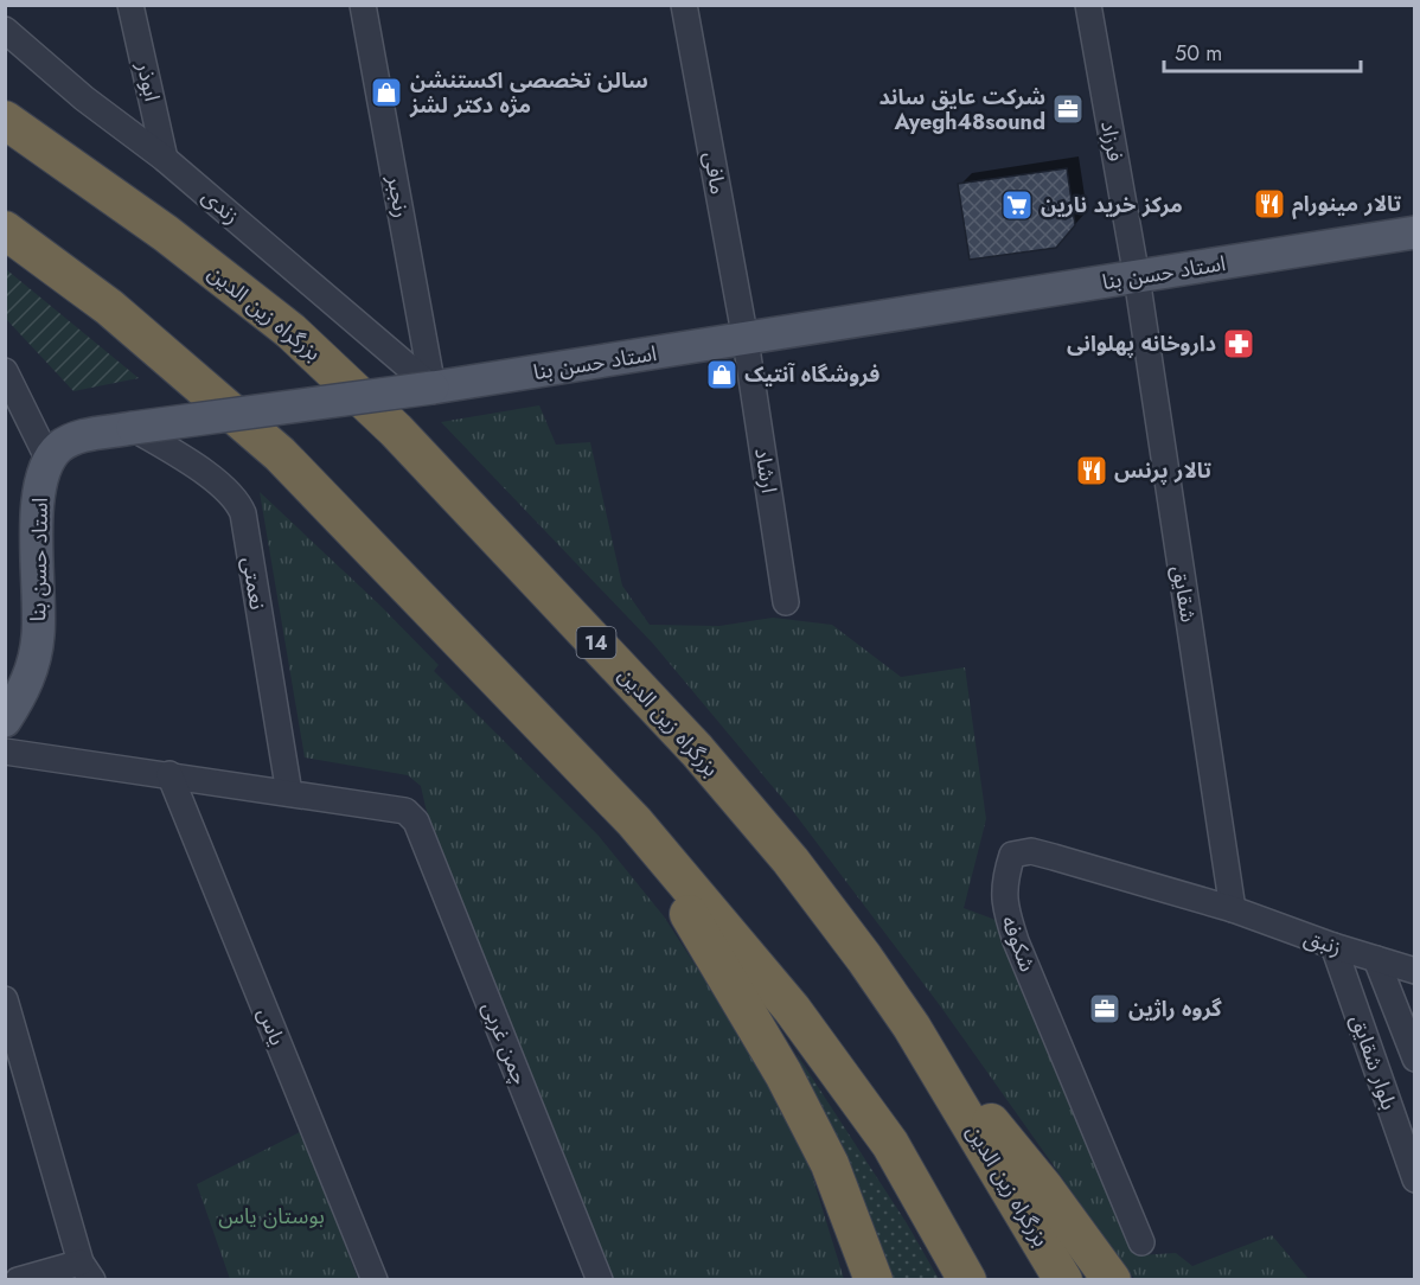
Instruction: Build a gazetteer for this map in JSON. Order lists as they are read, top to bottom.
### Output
{
  "streets": {
    "highway": ["بزرگراه زین الدین", "14"],
    "main road": ["استاد حسن بنا"],
    "street": [
      "ابوذر",
      "فرزاد",
      "مافی",
      "رنجبر",
      "زندی",
      "ارشاد",
      "نعمتی",
      "شقایق",
      "زنبق",
      "شکوفه",
      "یاس",
      "چمن غربی",
      "بلوار شقایق"
    ]
  },
  "crossings": [
    ["ابوذر", "زندی"],
    ["فرزاد", "استاد حسن بنا"],
    ["فرزاد", "شقایق"],
    ["مافی", "استاد حسن بنا"],
    ["مافی", "ارشاد"],
    ["رنجبر", "زندی"],
    ["رنجبر", "استاد حسن بنا"],
    ["زندی", "استاد حسن بنا"],
    ["استاد حسن بنا", "ارشاد"],
    ["استاد حسن بنا", "نعمتی"],
    ["استاد حسن بنا", "شقایق"],
    ["نعمتی", "چمن غربی"],
    ["شقایق", "زنبق"],
    ["شقایق", "شکوفه"],
    ["زنبق", "شکوفه"],
    ["زنبق", "بلوار شقایق"]
  ],
  "parks": ["بوستان یاس"],
  "places": {
    "shop": ["سالن تخصصی اکستنشن مژه دکتر لشز", "فروشگاه آنتیک"],
    "office": ["شرکت عایق ساند Ayegh48sound", "گروه راژین"],
    "restaurant": ["تالار مینورام", "تالار پرنس"],
    "supermarket": ["مرکز خرید نارین"],
    "pharmacy": ["داروخانه پهلوانی"]
  },
  "scale_bar": "50 m"
}
